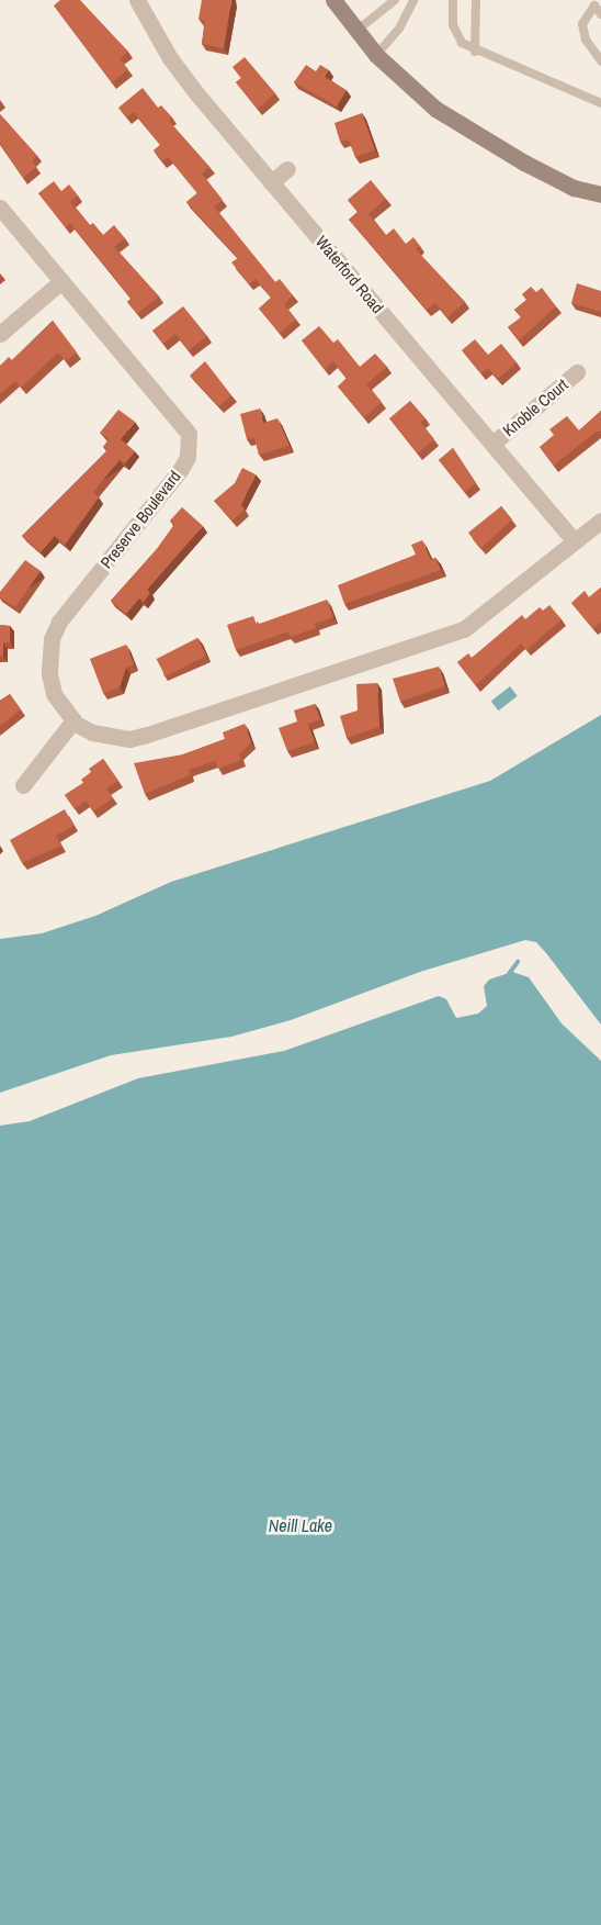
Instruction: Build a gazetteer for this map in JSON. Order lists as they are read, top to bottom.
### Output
{
  "streets": {
    "street": ["Waterford Road", "Knoble Court", "Preserve Boulevard"]
  },
  "crossings": [
    ["Waterford Road", "Knoble Court"]
  ],
  "water": ["Neill Lake"]
}
